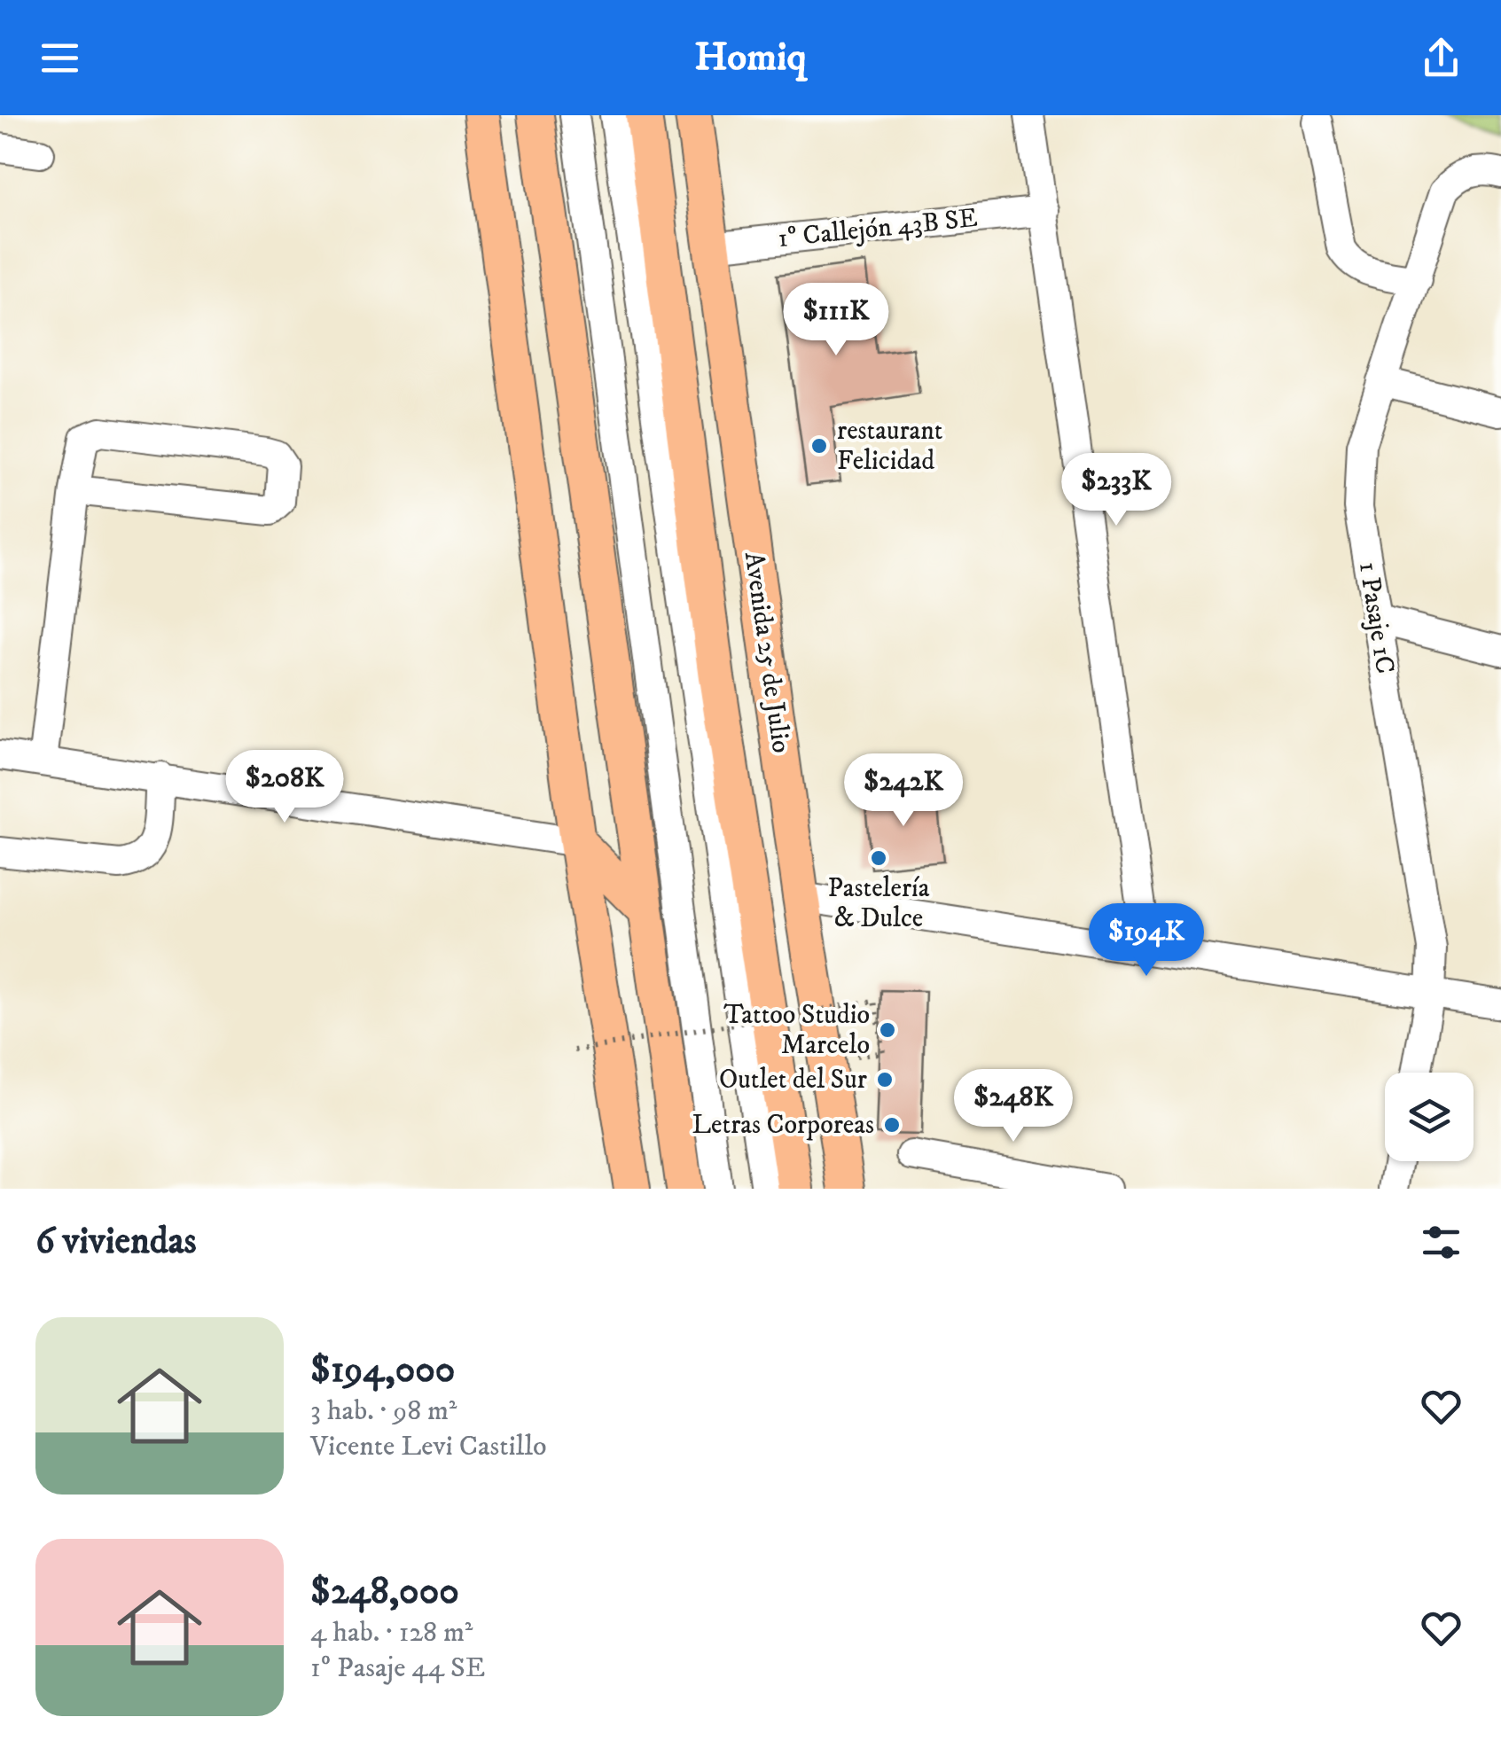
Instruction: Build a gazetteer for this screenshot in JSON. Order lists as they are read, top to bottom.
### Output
{
  "streets": {
    "main road": ["Avenida 25 de Julio"],
    "street": ["1º Callejón 43B SE", "1 Pasaje 1C"]
  },
  "crossings": [
    ["1º Callejón 43B SE", "Avenida 25 de Julio"]
  ],
  "places": [
    "restaurant Felicidad",
    "Pastelería & Dulce",
    "Tattoo Studio Marcelo",
    "Outlet del Sur",
    "Letras Corporeas"
  ],
  "page": {
    "header": "Homiq",
    "price": [
      "$111K",
      "$233K",
      "$208K",
      "$242K",
      "$194K",
      "$248K"
    ],
    "heading": "6 viviendas",
    "list": [
      {
        "name": "$194,000",
        "note": "3 hab. · 98 m² · Vicente Levi Castillo"
      },
      {
        "name": "$248,000",
        "note": "4 hab. · 128 m² · 1º Pasaje 44 SE"
      }
    ]
  }
}
